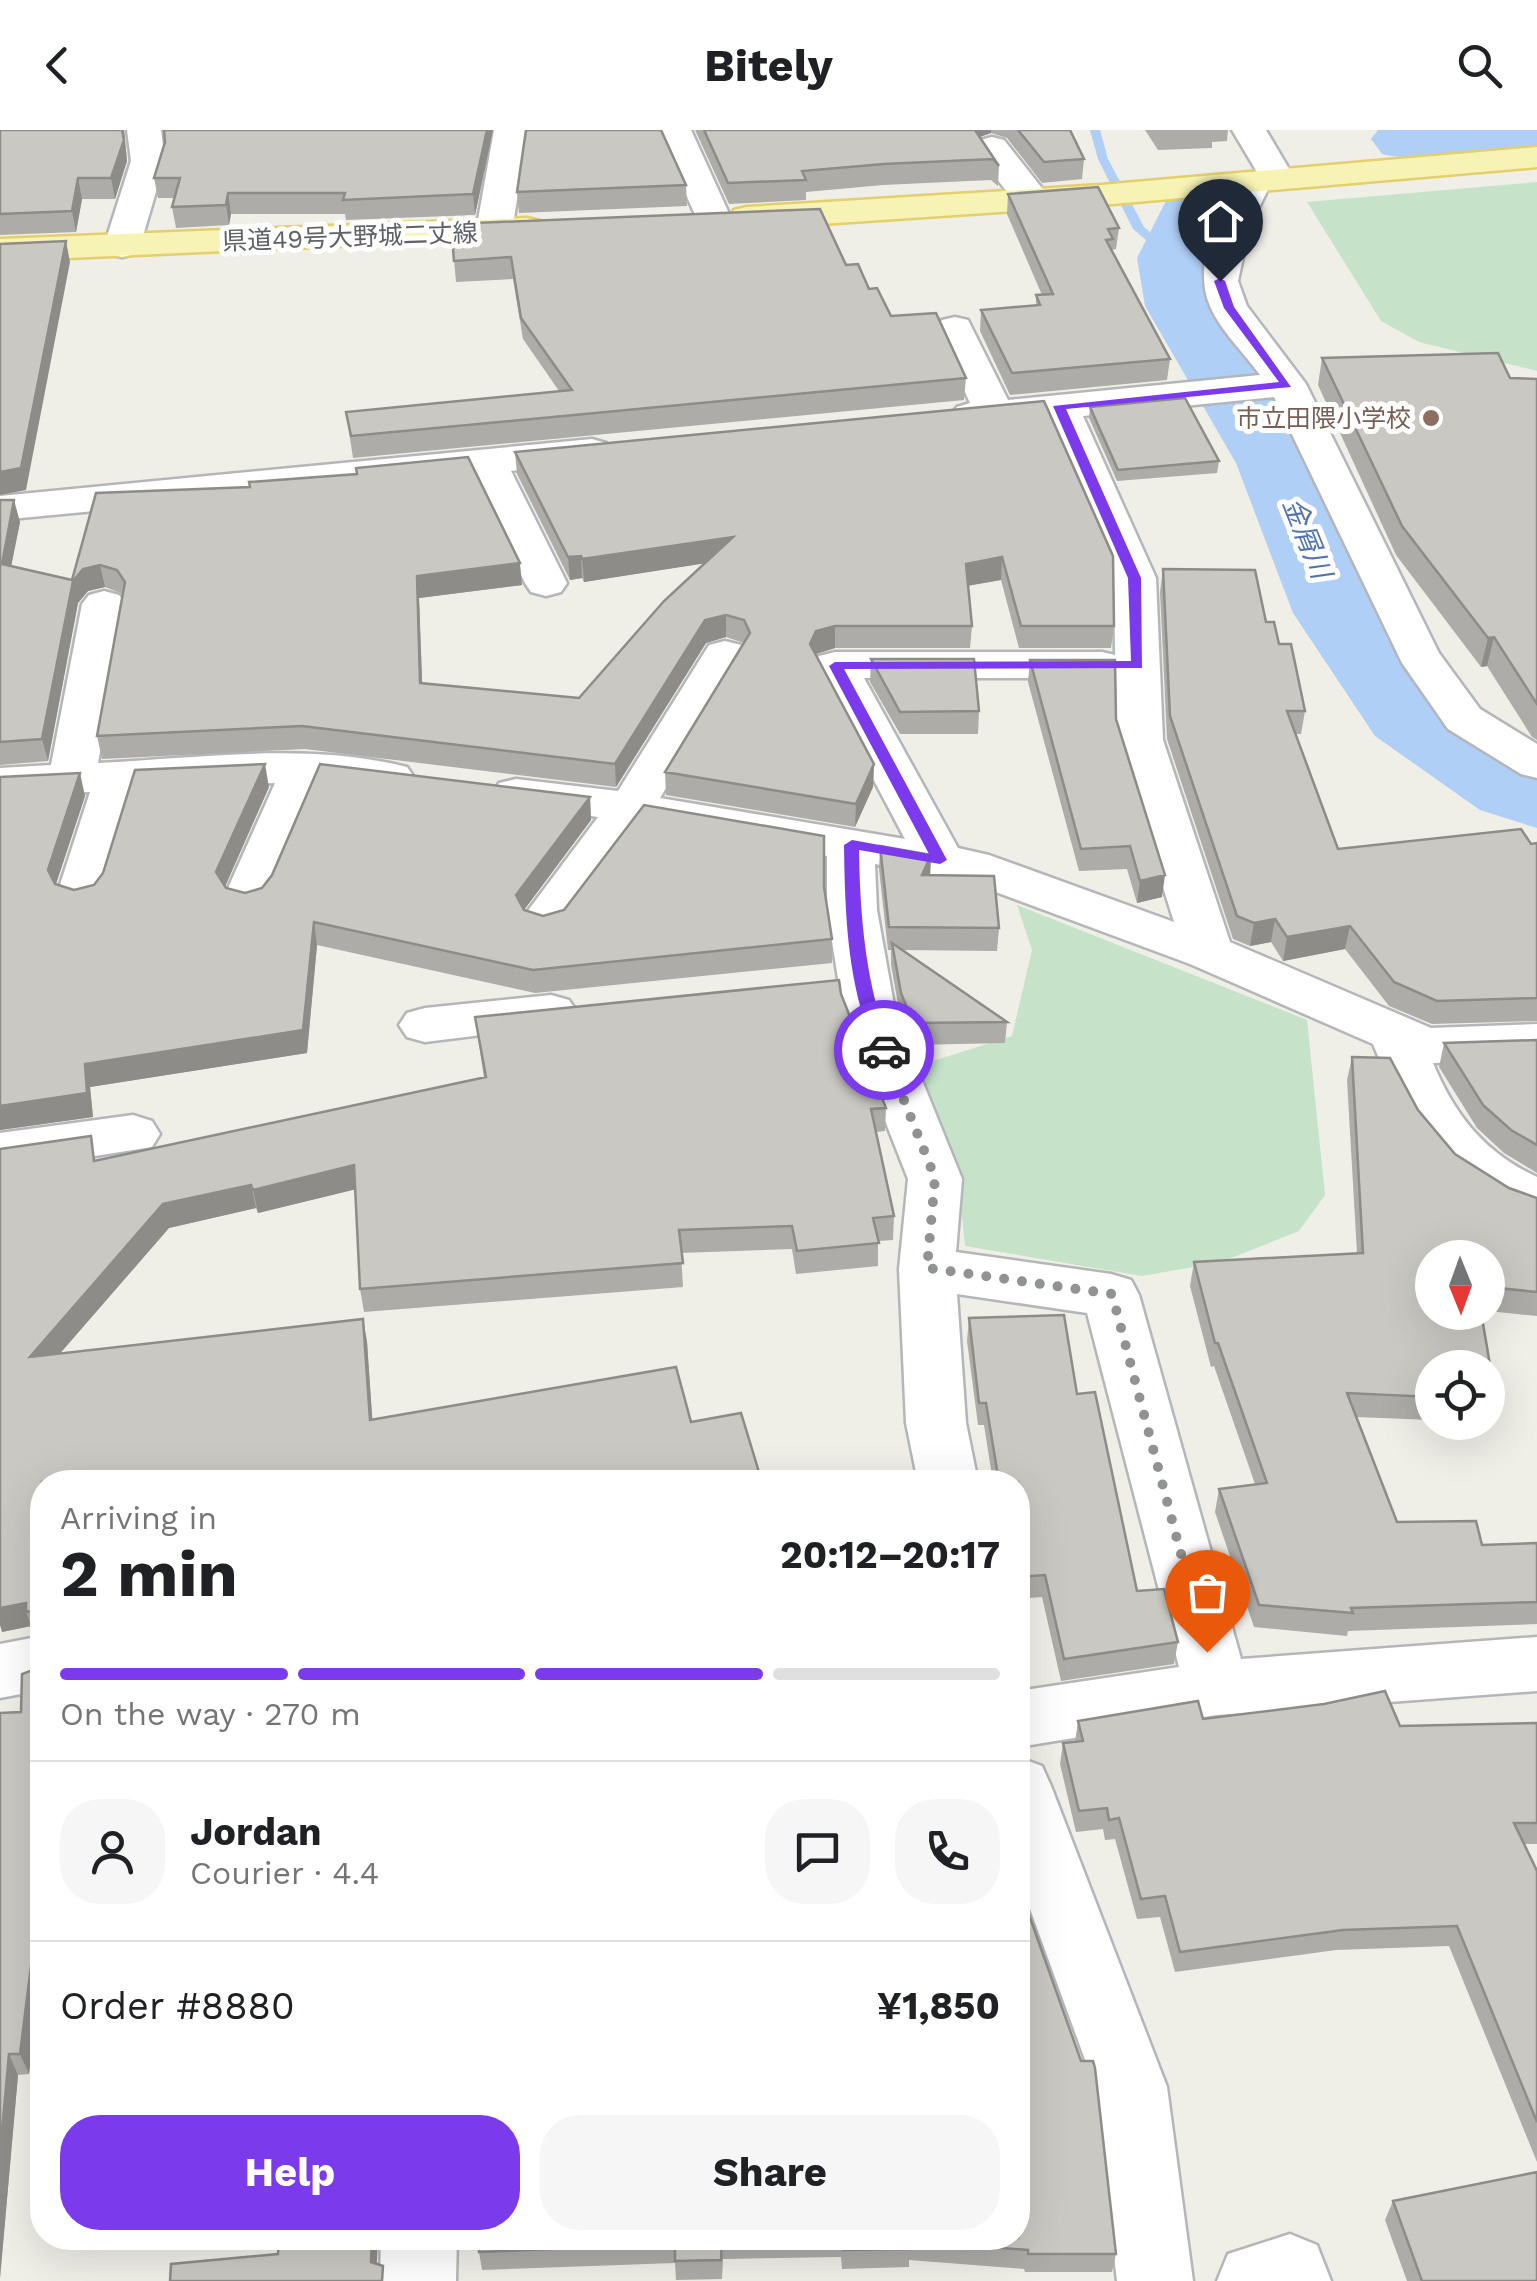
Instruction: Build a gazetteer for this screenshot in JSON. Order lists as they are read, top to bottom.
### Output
{
  "streets": {
    "main road": ["県道49号大野城二丈線"]
  },
  "water": ["金屑川"],
  "places": ["市立田隈小学校"],
  "north": "bottom",
  "page": {
    "header": "Bitely",
    "heading": ["2 min", "Arriving in", "20:12–20:17"],
    "panel": [
      "Jordan",
      "Courier · 4.4",
      "Order #8880",
      "¥1,850"
    ],
    "bar": "On the way · 270 m",
    "buttons": ["Help", "Share"]
  }
}
